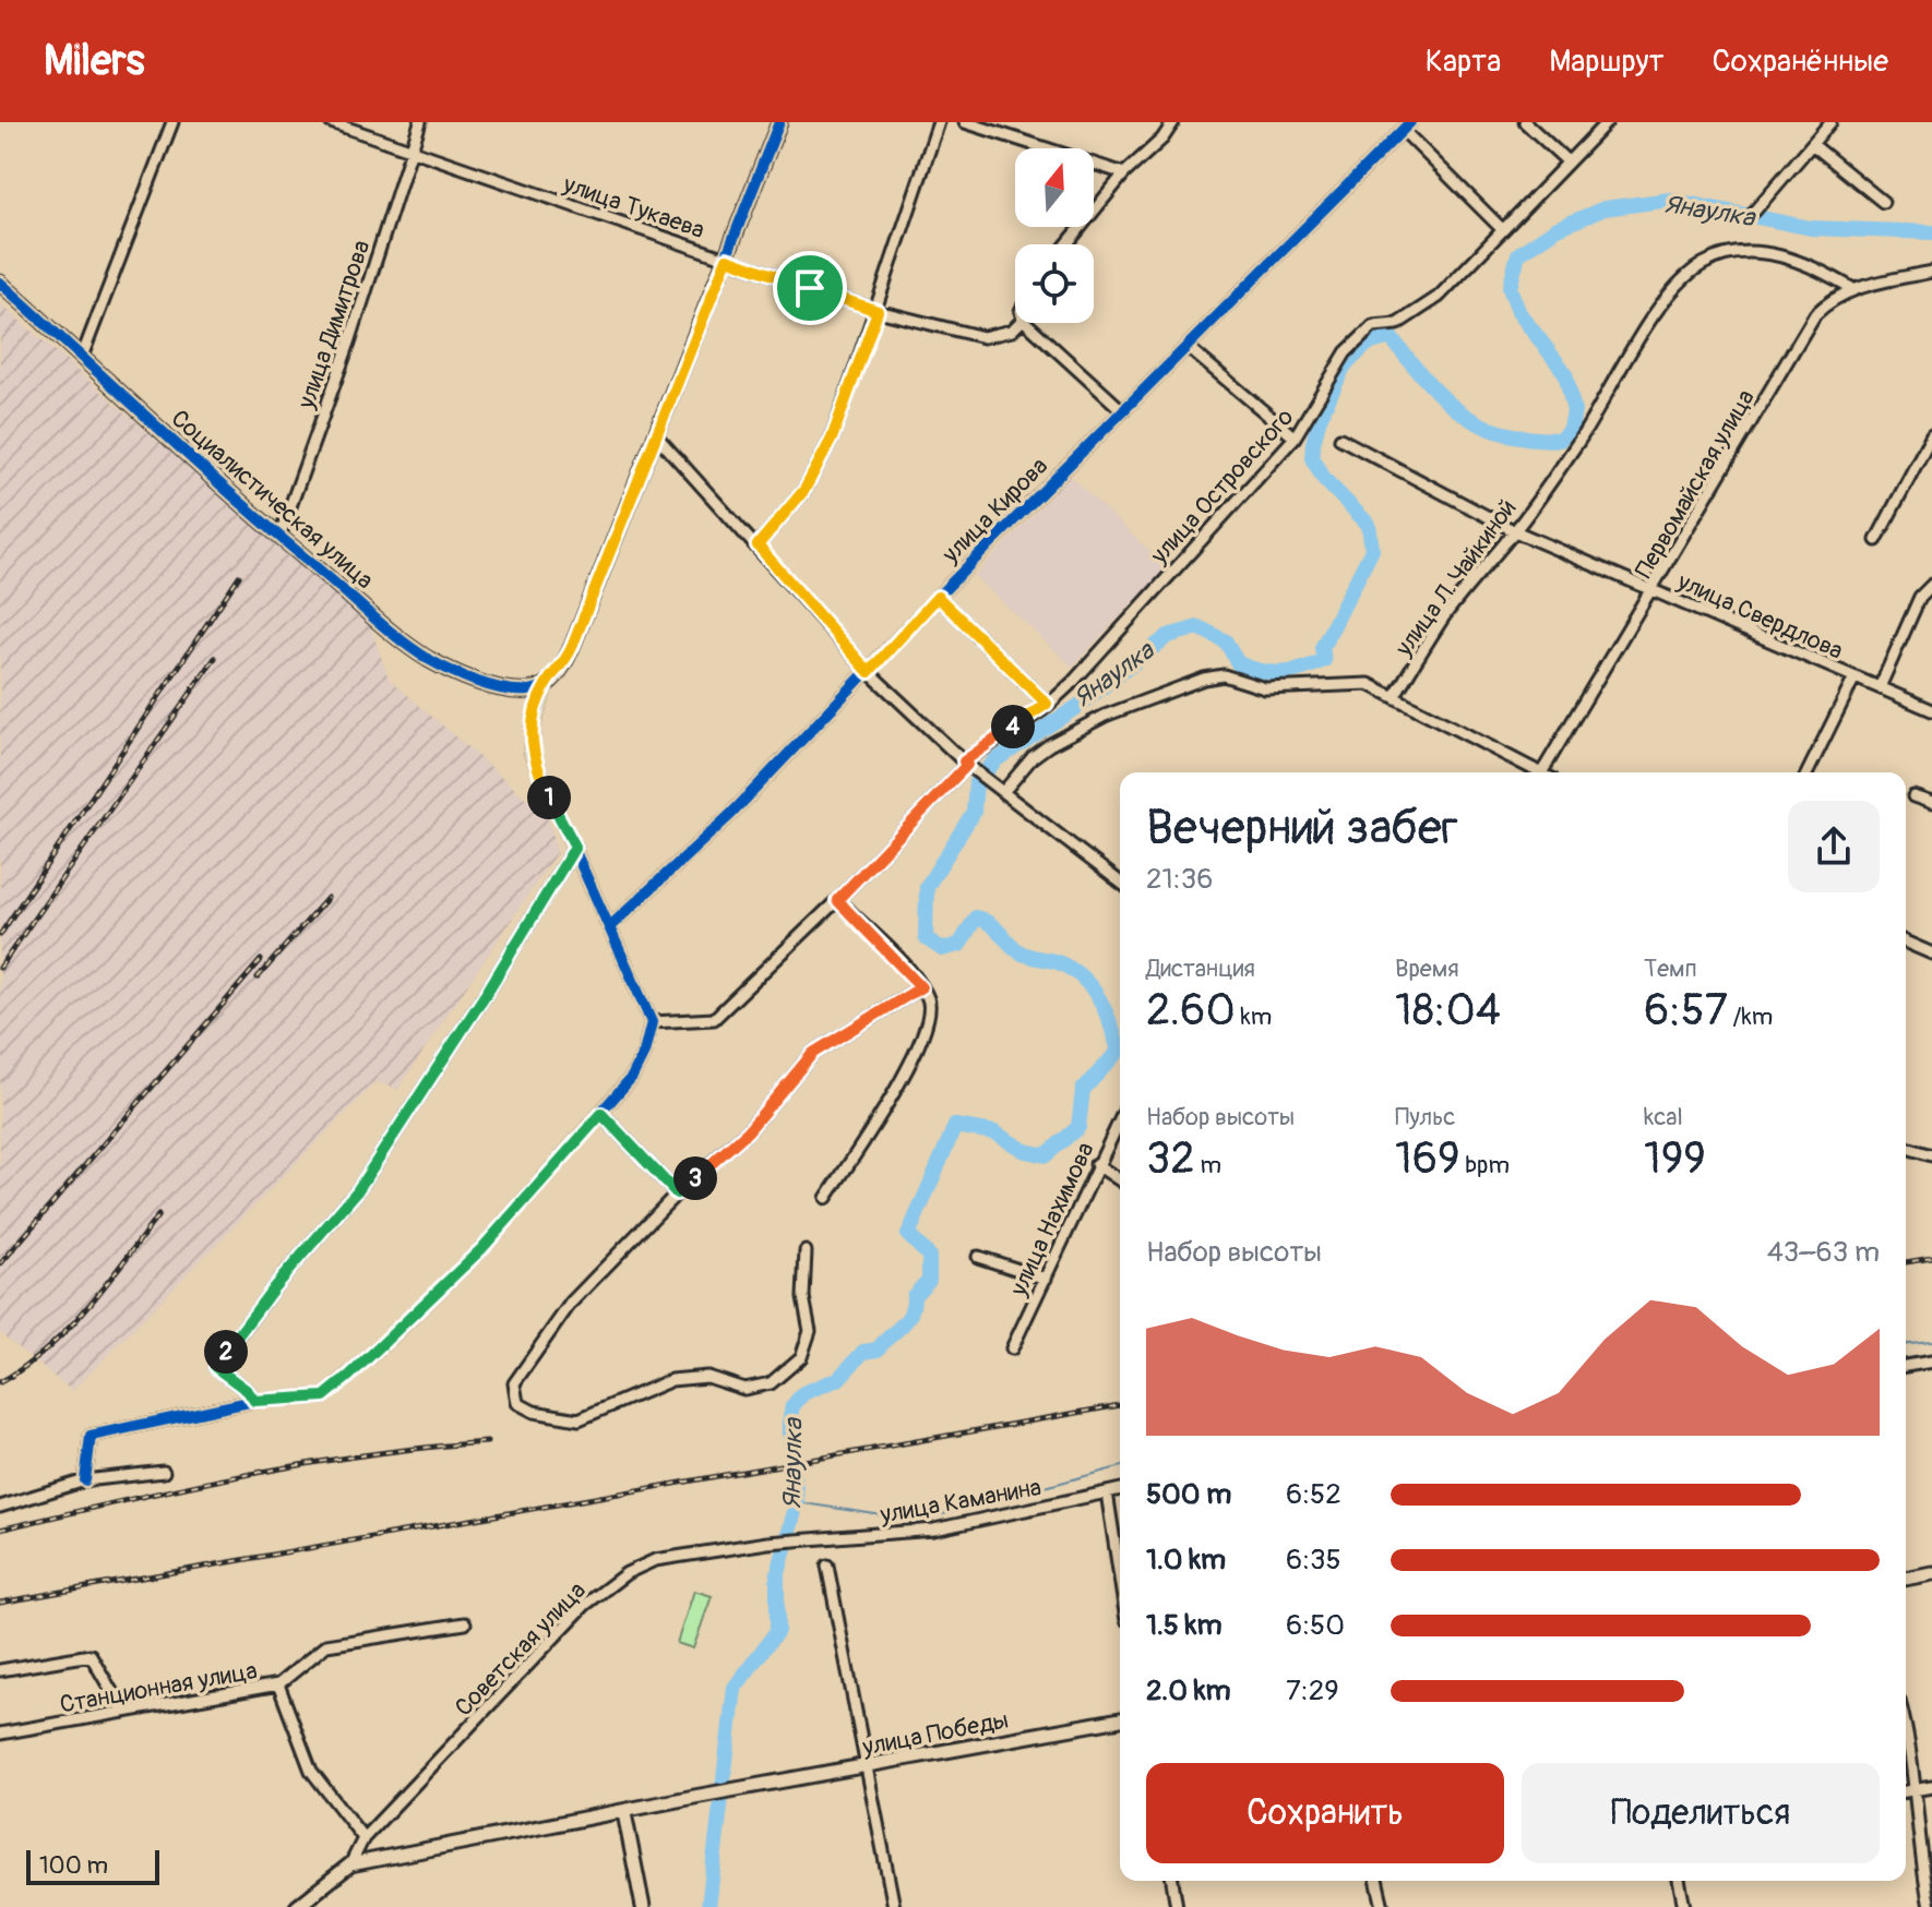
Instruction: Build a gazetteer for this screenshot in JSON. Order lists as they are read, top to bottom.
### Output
{
  "streets": {
    "street": [
      "улица Тукаева",
      "улица Димитрова",
      "Первомайская улица",
      "улица Островского",
      "Социалистическая улица",
      "улица Кирова",
      "улица Л. Чайкиной",
      "улица Свердлова",
      "улица Нахимова",
      "улица Каманина",
      "Советская улица",
      "Станционная улица",
      "улица Победы"
    ]
  },
  "crossings": [
    ["улица Тукаева", "улица Димитрова"],
    ["улица Димитрова", "Социалистическая улица"],
    ["Первомайская улица", "улица Л. Чайкиной"],
    ["Первомайская улица", "улица Свердлова"],
    ["улица Л. Чайкиной", "улица Свердлова"],
    ["улица Каманина", "Советская улица"]
  ],
  "water": ["Янаулка"],
  "scale_bar": "100 m",
  "north": "top",
  "page": {
    "header": "Milers",
    "nav": ["Карта", "Маршрут", "Сохранённые"],
    "pins": [
      "4",
      "1",
      "3",
      "2"
    ],
    "heading": ["Вечерний забег", "21:36"],
    "stats": [
      ["Дистанция", "2.60 km"],
      ["Время", "18:04"],
      ["Темп", "6:57 /km"],
      ["Набор высоты", "32 m"],
      ["Пульс", "169 bpm"],
      ["kcal", "199"]
    ],
    "chart": ["Набор высоты", "43–63 m"],
    "list": [
      {
        "name": "500 m",
        "note": "6:52"
      },
      {
        "name": "1.0 km",
        "note": "6:35"
      },
      {
        "name": "1.5 km",
        "note": "6:50"
      },
      {
        "name": "2.0 km",
        "note": "7:29"
      }
    ],
    "buttons": ["Сохранить", "Поделиться"],
    "scale": "100 m"
  }
}
